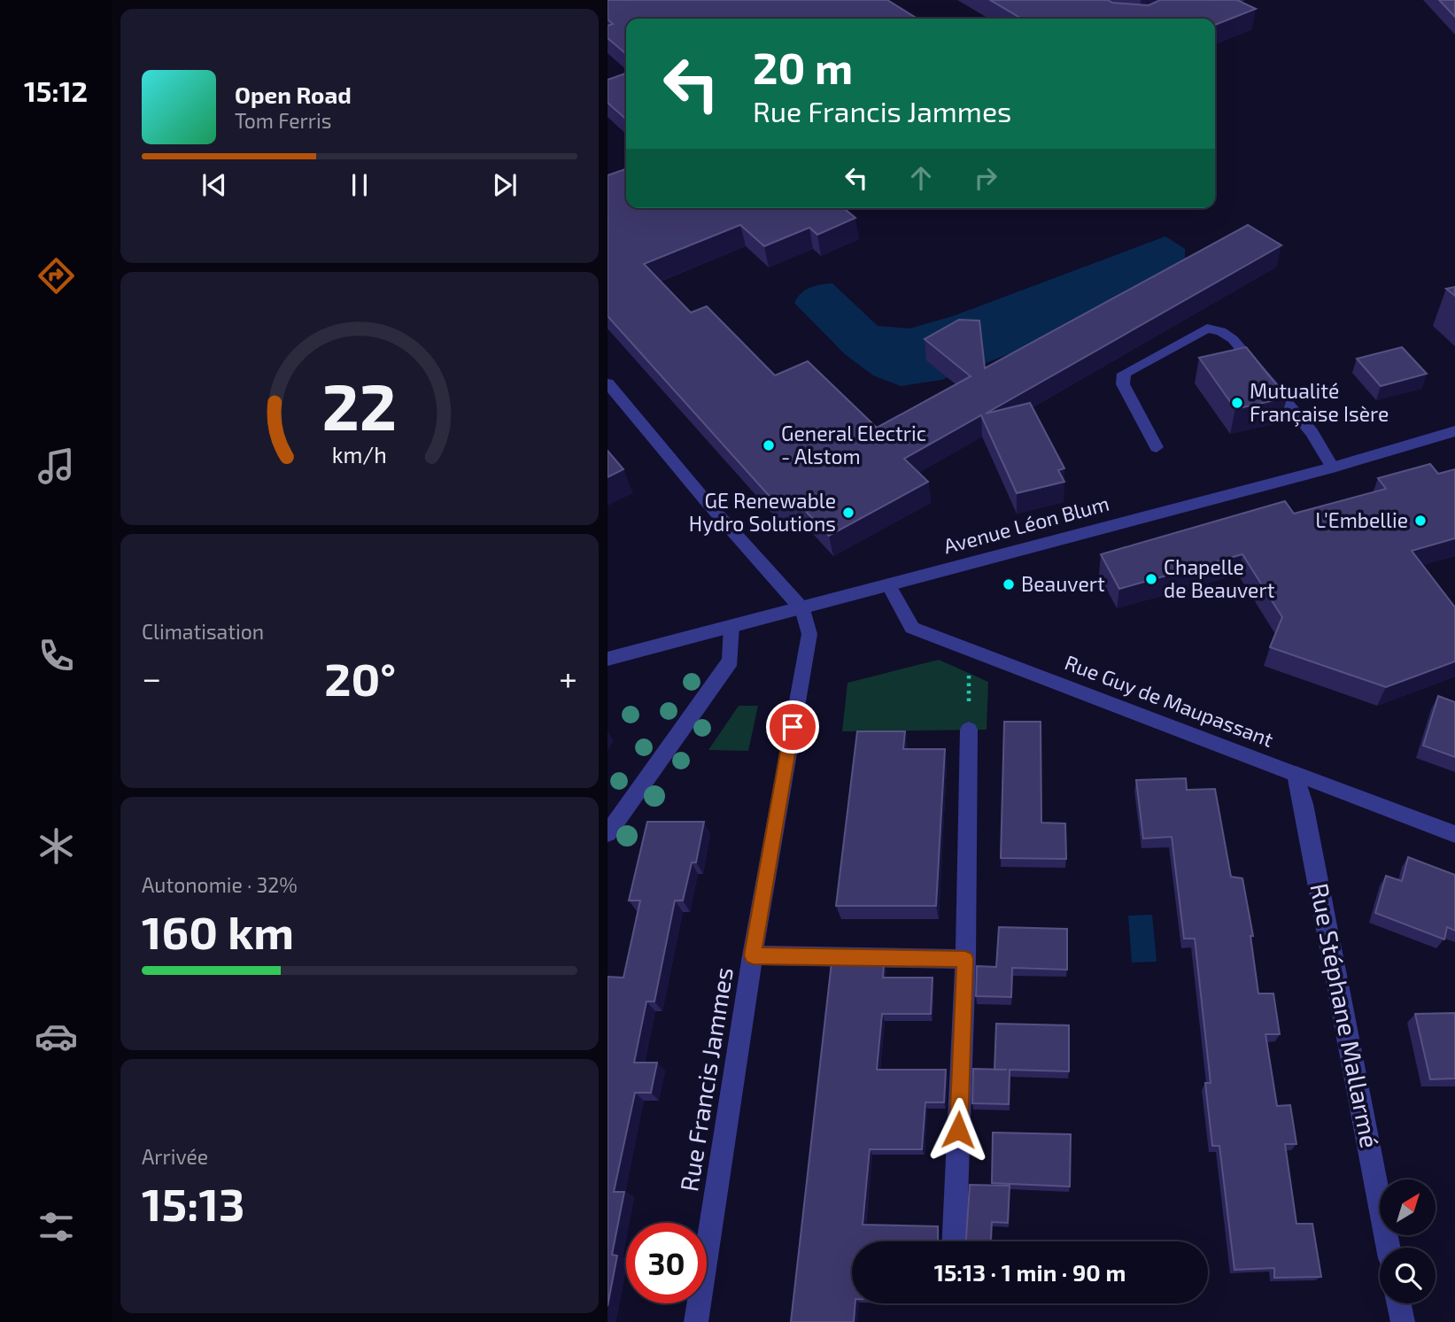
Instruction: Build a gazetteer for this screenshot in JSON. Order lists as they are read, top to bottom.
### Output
{
  "streets": {
    "street": [
      "Avenue Léon Blum",
      "Rue Guy de Maupassant",
      "Rue Stéphane Mallarmé",
      "Rue Francis Jammes"
    ]
  },
  "crossings": [
    ["Avenue Léon Blum", "Rue Guy de Maupassant"],
    ["Avenue Léon Blum", "Rue Francis Jammes"],
    ["Rue Guy de Maupassant", "Rue Stéphane Mallarmé"]
  ],
  "places": [
    "Mutualité Française Isère",
    "General Electric - Alstom",
    "GE Renewable Hydro Solutions",
    "L'Embellie",
    "Chapelle de Beauvert",
    "Beauvert"
  ],
  "north": "top right",
  "page": {
    "tabs": "15:12",
    "turn": ["20 m", "Rue Francis Jammes"],
    "song": ["Open Road", "Tom Ferris"],
    "tile": [
      "Climatisation",
      ["Autonomie · 32%", "160 km"],
      ["Arrivée", "15:13"]
    ],
    "heat": ["−", "20°", "+"],
    "limit": "30",
    "trip": "15:13 · 1 min · 90 m",
    "gauge": ["22", "km/h"]
  }
}
